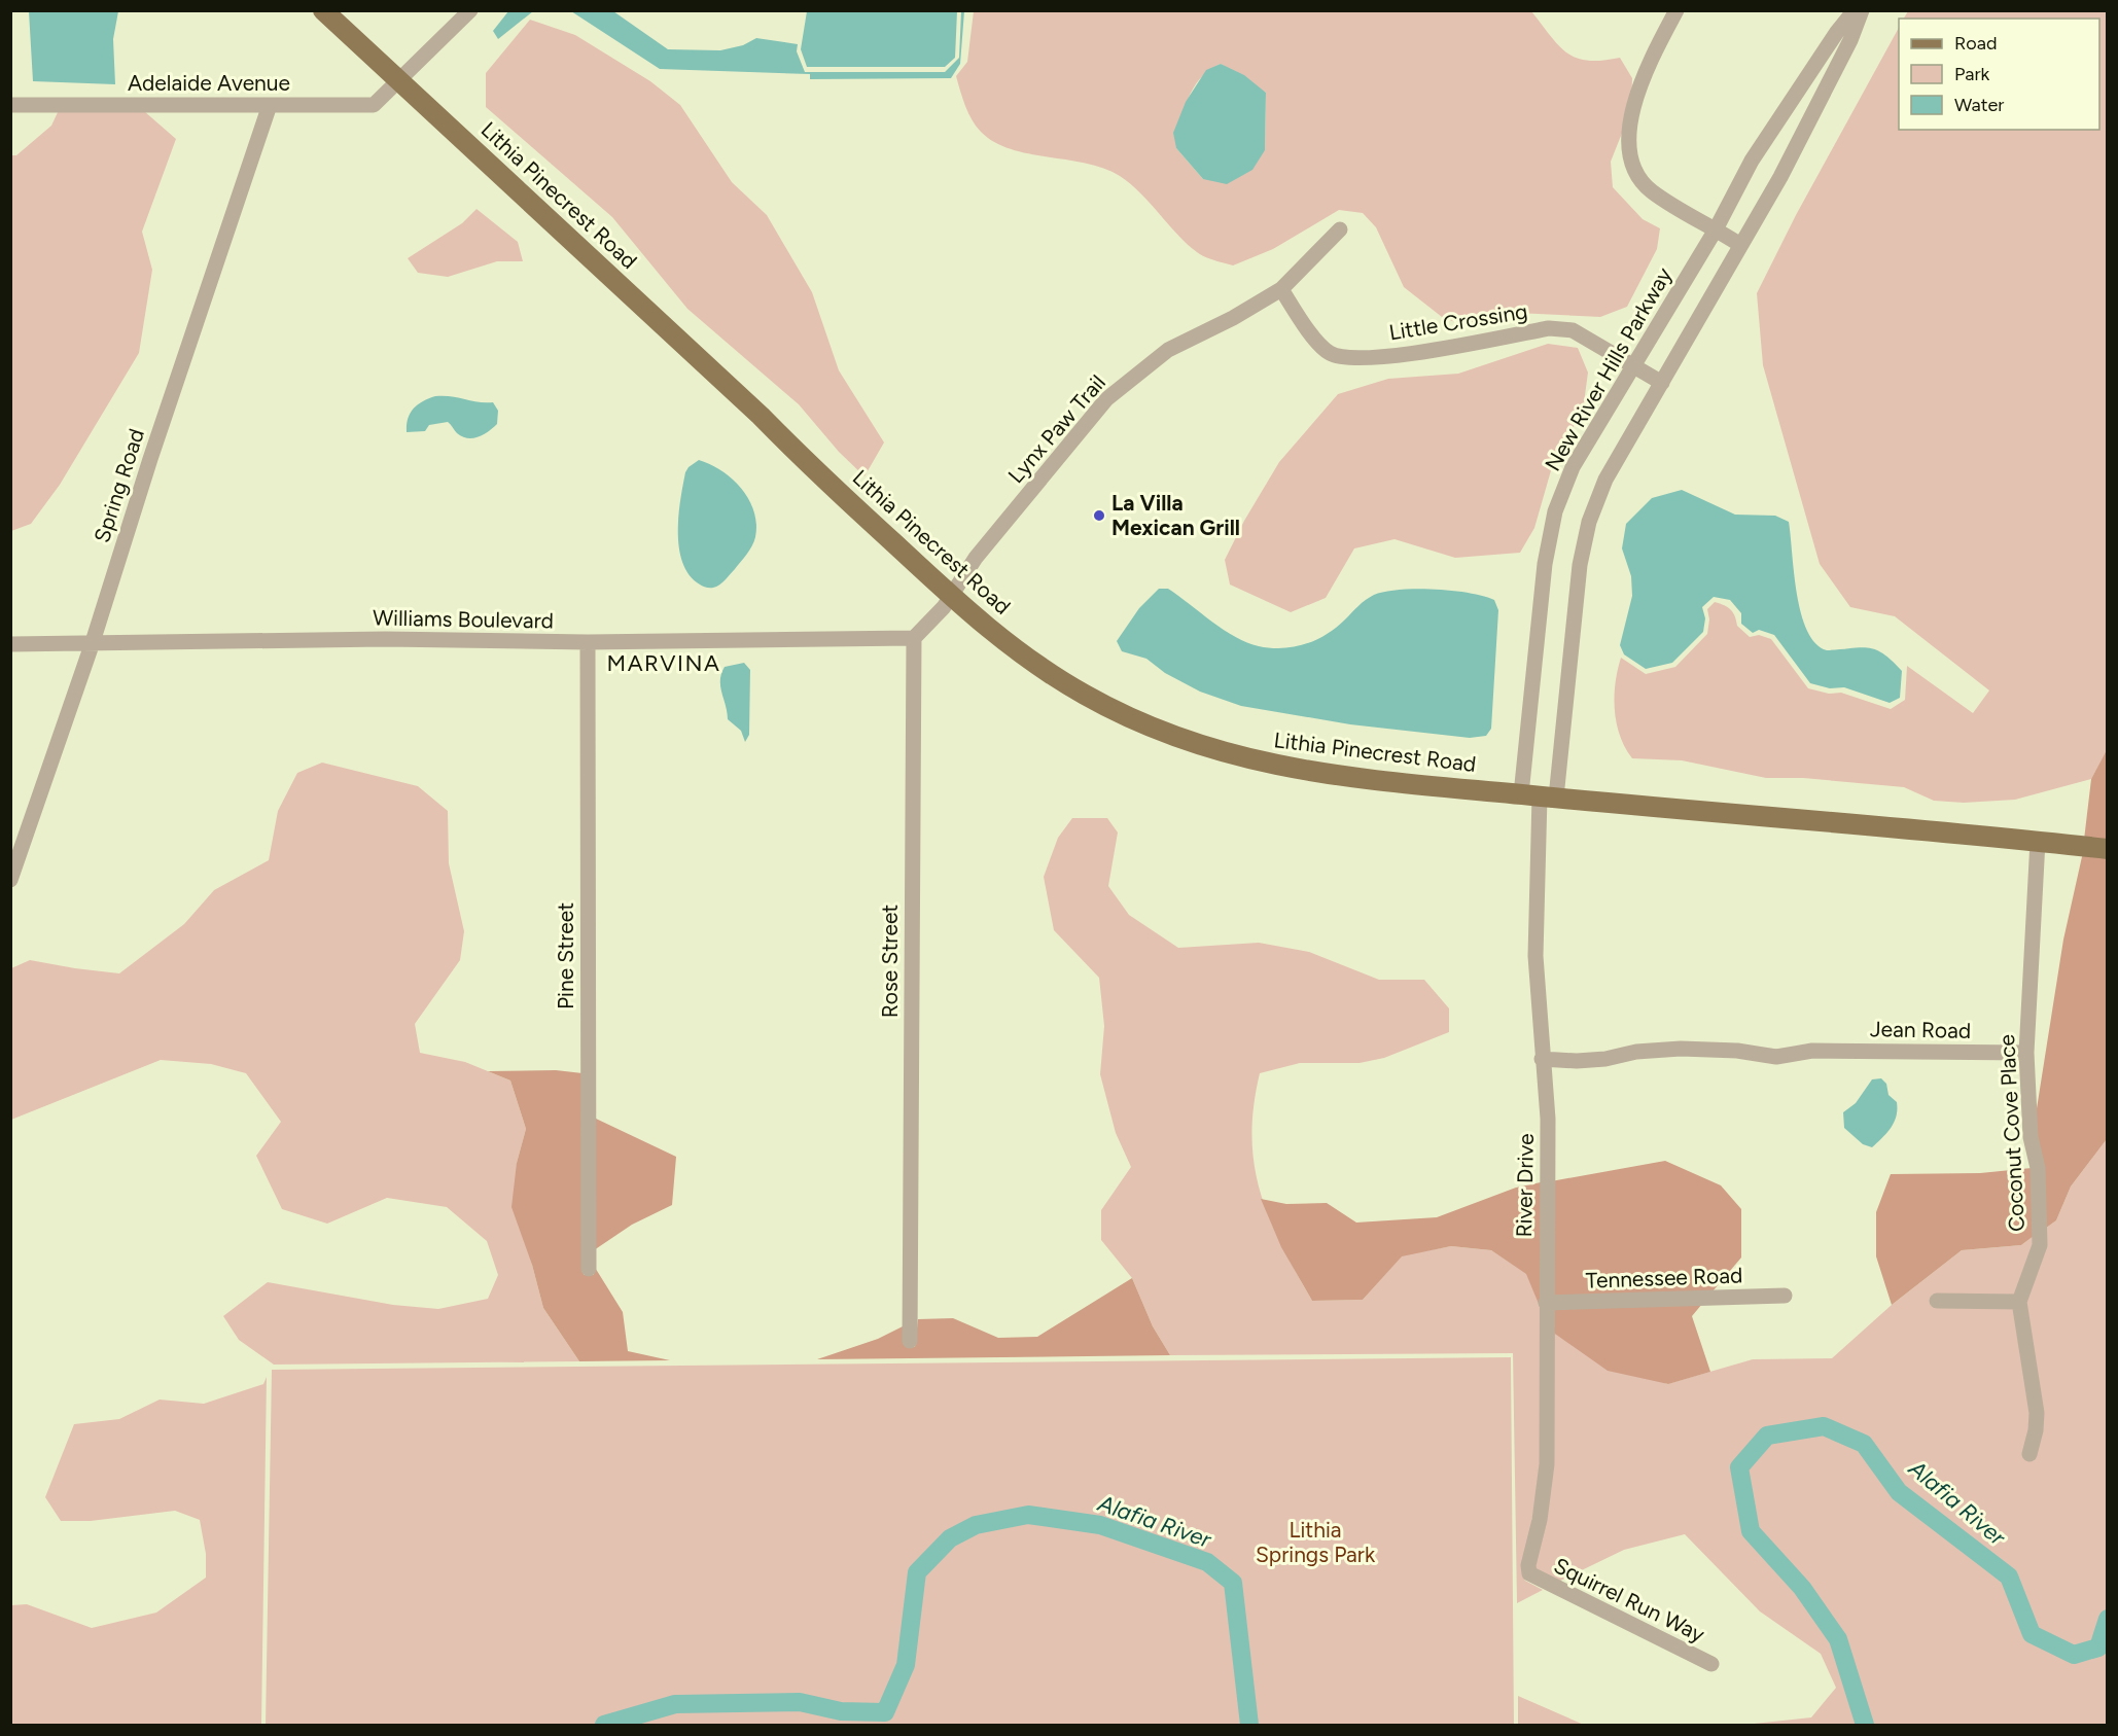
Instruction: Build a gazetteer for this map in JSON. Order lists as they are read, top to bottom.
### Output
{
  "streets": {
    "main road": ["Lithia Pinecrest Road"],
    "street": [
      "Adelaide Avenue",
      "Little Crossing",
      "New River Hills Parkway",
      "Lynx Paw Trail",
      "Spring Road",
      "Williams Boulevard",
      "Pine Street",
      "Rose Street",
      "Jean Road",
      "Coconut Cove Place",
      "River Drive",
      "Tennessee Road",
      "Squirrel Run Way"
    ]
  },
  "crossings": [
    ["Adelaide Avenue", "Lithia Pinecrest Road"],
    ["Adelaide Avenue", "Spring Road"],
    ["Lithia Pinecrest Road", "New River Hills Parkway"],
    ["Lithia Pinecrest Road", "Lynx Paw Trail"],
    ["Lithia Pinecrest Road", "Coconut Cove Place"],
    ["Lithia Pinecrest Road", "River Drive"],
    ["Little Crossing", "New River Hills Parkway"],
    ["Little Crossing", "Lynx Paw Trail"],
    ["New River Hills Parkway", "River Drive"],
    ["Spring Road", "Williams Boulevard"],
    ["Williams Boulevard", "Pine Street"],
    ["Williams Boulevard", "Rose Street"],
    ["Jean Road", "Coconut Cove Place"],
    ["Jean Road", "River Drive"],
    ["River Drive", "Tennessee Road"],
    ["River Drive", "Squirrel Run Way"]
  ],
  "districts": ["MARVINA"],
  "water": ["Alafia River"],
  "parks": ["Lithia Springs Park"],
  "places": ["La Villa Mexican Grill"],
  "legend": ["Road", "Park", "Water"]
}
